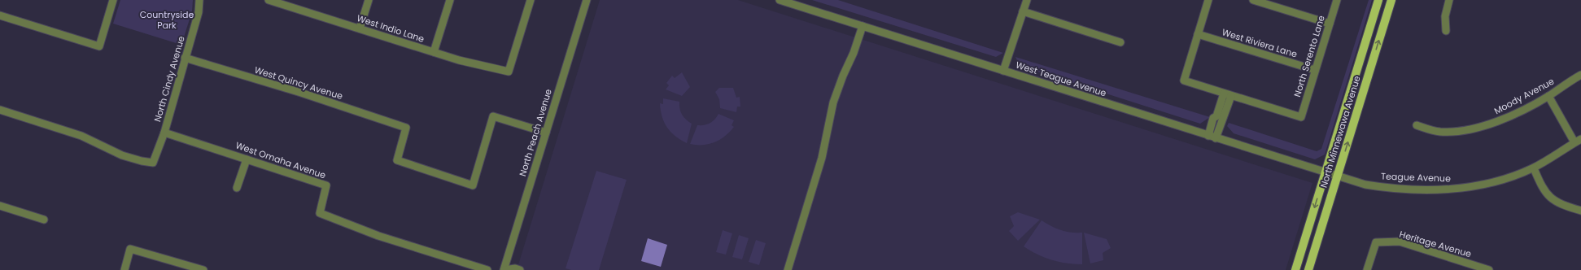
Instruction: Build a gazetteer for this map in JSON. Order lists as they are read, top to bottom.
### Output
{
  "streets": {
    "main road": ["North Minnewawa Avenue"],
    "street": [
      "West Indio Lane",
      "West Riviera Lane",
      "North Serento Lane",
      "North Cindy Avenue",
      "West Teague Avenue",
      "West Quincy Avenue",
      "Moody Avenue",
      "North Peach Avenue",
      "West Omaha Avenue",
      "Teague Avenue",
      "Heritage Avenue"
    ]
  },
  "crossings": [
    ["West Riviera Lane", "North Serento Lane"],
    ["North Cindy Avenue", "West Quincy Avenue"],
    ["North Cindy Avenue", "West Omaha Avenue"],
    ["West Teague Avenue", "North Minnewawa Avenue"],
    ["West Teague Avenue", "Teague Avenue"],
    ["West Quincy Avenue", "North Peach Avenue"],
    ["North Minnewawa Avenue", "Teague Avenue"]
  ],
  "parks": ["Countryside Park"]
}
